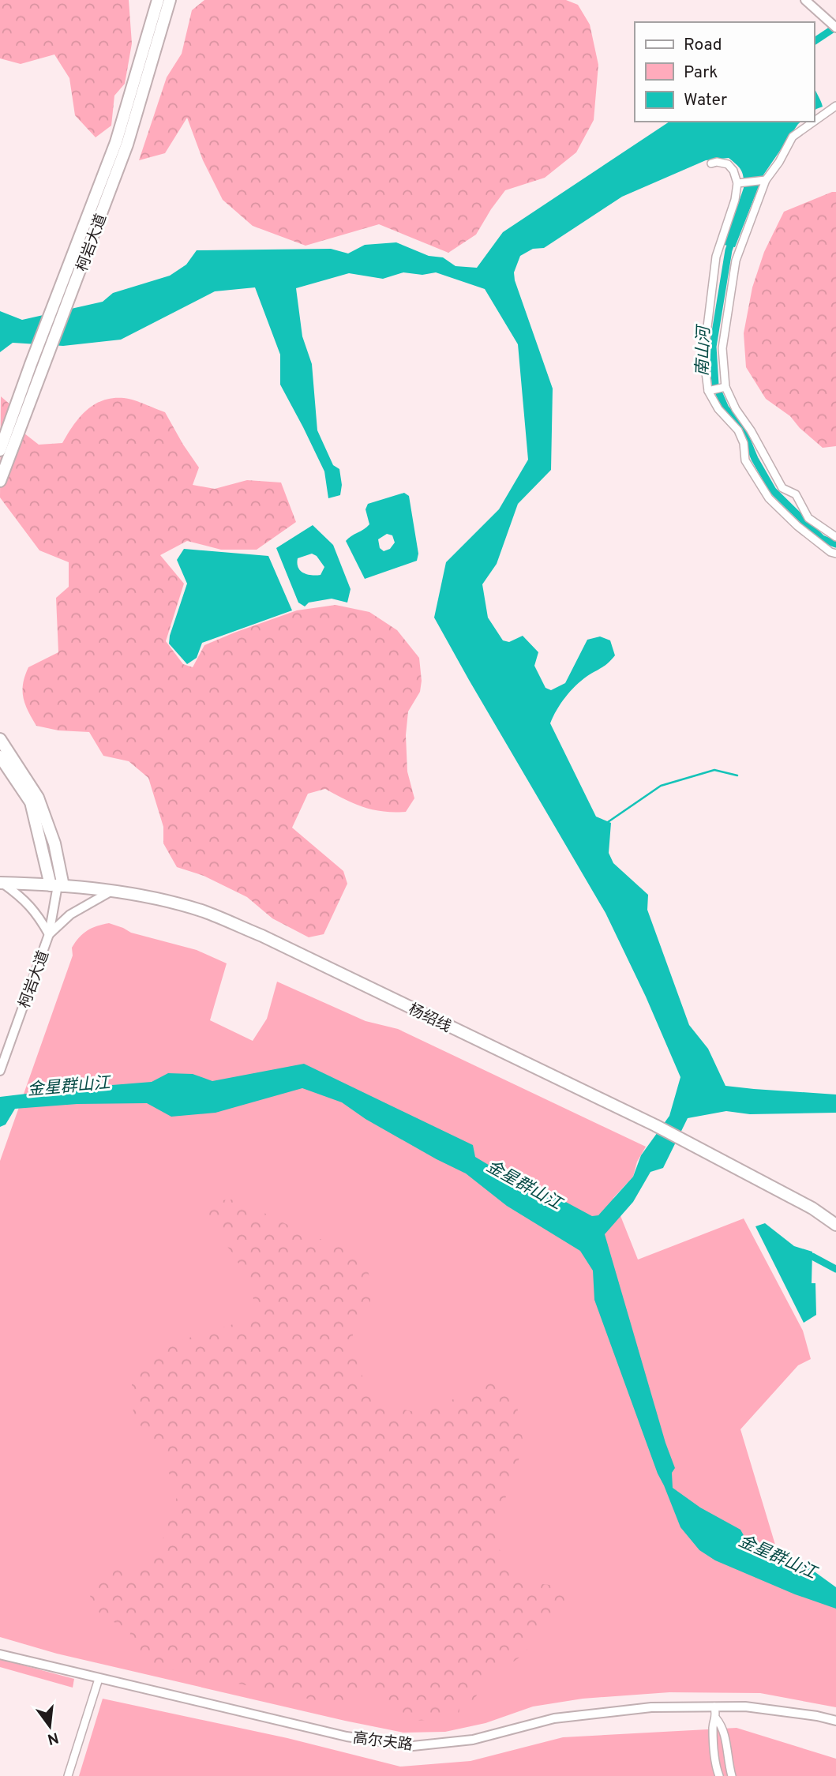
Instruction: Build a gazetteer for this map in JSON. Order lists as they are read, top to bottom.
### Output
{
  "streets": {
    "main road": ["柯岩大道", "杨绍线"],
    "street": ["高尔夫路"]
  },
  "crossings": [
    ["柯岩大道", "杨绍线"]
  ],
  "water": ["南山河", "金星群山江"],
  "legend": ["Road", "Park", "Water"],
  "north": "bottom"
}
